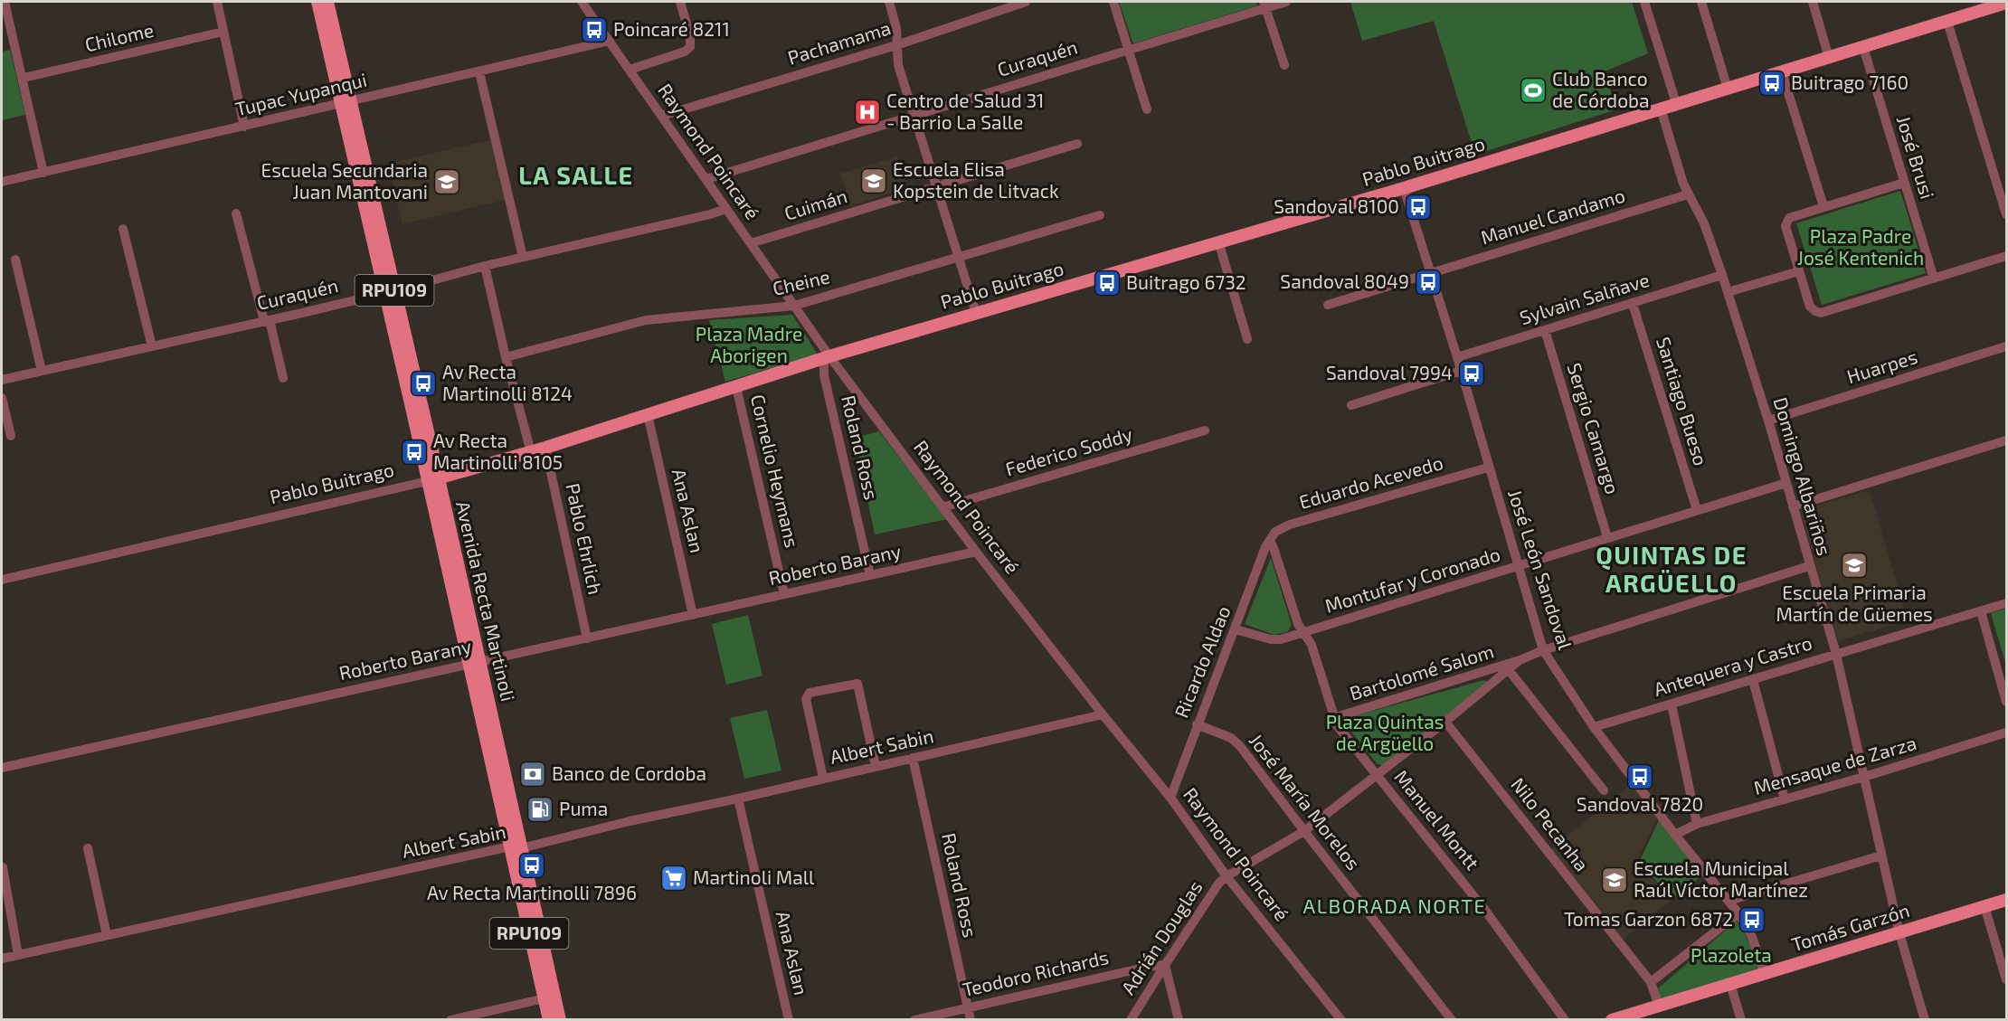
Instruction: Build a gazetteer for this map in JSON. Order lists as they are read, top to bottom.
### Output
{
  "streets": {
    "main road": [
      "Pablo Buitrago",
      "RPU109",
      "Avenida Recta Martinoli",
      "Tomás Garzón"
    ],
    "street": [
      "Chilome",
      "Pachamama",
      "Curaquén",
      "Tupac Yupanqui",
      "Raymond Poincaré",
      "José Brusi",
      "Cuimán",
      "Manuel Candamo",
      "Cheine",
      "Sylvain Salñave",
      "Huarpes",
      "Santiago Bueso",
      "Sergio Camargo",
      "Roland Ross",
      "Federico Soddy",
      "Cornelio Heymans",
      "Domingo Albariños",
      "Eduardo Acevedo",
      "Ana Aslan",
      "Pablo Ehrlich",
      "Roberto Barany",
      "José León Sandoval",
      "Montufar y Coronado",
      "Ricardo Aldao",
      "Antequera y Castro",
      "Bartolomé Salom",
      "Albert Sabin",
      "Mensaque de Zarza",
      "José María Morelos",
      "Manuel Montt",
      "Nilo Pecanha",
      "Adrián Douglas",
      "Teodoro Richards"
    ]
  },
  "crossings": [
    ["Pachamama", "Raymond Poincaré"],
    ["Curaquén", "Raymond Poincaré"],
    ["Curaquén", "Avenida Recta Martinoli"],
    ["Tupac Yupanqui", "Raymond Poincaré"],
    ["Tupac Yupanqui", "Avenida Recta Martinoli"],
    ["Raymond Poincaré", "Pablo Buitrago"],
    ["Raymond Poincaré", "Cuimán"],
    ["Raymond Poincaré", "Cheine"],
    ["Raymond Poincaré", "Roland Ross"],
    ["Raymond Poincaré", "Federico Soddy"],
    ["Raymond Poincaré", "Roberto Barany"],
    ["Raymond Poincaré", "Ricardo Aldao"],
    ["Raymond Poincaré", "Bartolomé Salom"],
    ["Raymond Poincaré", "Albert Sabin"],
    ["Raymond Poincaré", "Adrián Douglas"],
    ["José Brusi", "Pablo Buitrago"],
    ["Pablo Buitrago", "Roland Ross"],
    ["Pablo Buitrago", "Cornelio Heymans"],
    ["Pablo Buitrago", "Domingo Albariños"],
    ["Pablo Buitrago", "Ana Aslan"],
    ["Pablo Buitrago", "Pablo Ehrlich"],
    ["Pablo Buitrago", "José León Sandoval"],
    ["Pablo Buitrago", "Avenida Recta Martinoli"],
    ["Manuel Candamo", "Domingo Albariños"],
    ["Manuel Candamo", "José León Sandoval"],
    ["Sylvain Salñave", "Santiago Bueso"],
    ["Sylvain Salñave", "Sergio Camargo"],
    ["Sylvain Salñave", "Domingo Albariños"],
    ["Sylvain Salñave", "José León Sandoval"],
    ["Huarpes", "Domingo Albariños"],
    ["Santiago Bueso", "Montufar y Coronado"],
    ["Sergio Camargo", "Montufar y Coronado"],
    ["Roland Ross", "Roberto Barany"],
    ["Roland Ross", "Albert Sabin"],
    ["Roland Ross", "Teodoro Richards"],
    ["Cornelio Heymans", "Roberto Barany"],
    ["Domingo Albariños", "Montufar y Coronado"],
    ["Domingo Albariños", "Antequera y Castro"],
    ["Domingo Albariños", "Bartolomé Salom"],
    ["Domingo Albariños", "Mensaque de Zarza"],
    ["Domingo Albariños", "Tomás Garzón"],
    ["Eduardo Acevedo", "José León Sandoval"],
    ["Eduardo Acevedo", "Ricardo Aldao"],
    ["Eduardo Acevedo", "Manuel Montt"],
    ["Ana Aslan", "Roberto Barany"],
    ["Ana Aslan", "Albert Sabin"],
    ["Pablo Ehrlich", "Roberto Barany"],
    ["Roberto Barany", "Avenida Recta Martinoli"],
    ["José León Sandoval", "Montufar y Coronado"],
    ["José León Sandoval", "Antequera y Castro"],
    ["José León Sandoval", "Bartolomé Salom"],
    ["José León Sandoval", "Mensaque de Zarza"],
    ["José León Sandoval", "Tomás Garzón"],
    ["Montufar y Coronado", "Ricardo Aldao"],
    ["Montufar y Coronado", "Manuel Montt"],
    ["Avenida Recta Martinoli", "Albert Sabin"],
    ["Ricardo Aldao", "José María Morelos"],
    ["Ricardo Aldao", "Manuel Montt"],
    ["Bartolomé Salom", "José María Morelos"],
    ["Bartolomé Salom", "Manuel Montt"],
    ["Bartolomé Salom", "Nilo Pecanha"],
    ["Bartolomé Salom", "Adrián Douglas"],
    ["Nilo Pecanha", "Tomás Garzón"],
    ["Adrián Douglas", "Teodoro Richards"]
  ],
  "districts": ["LA SALLE", "QUINTAS DE ARGÜELLO", "ALBORADA NORTE"],
  "parks": [
    "Plaza Padre José Kentenich",
    "Plaza Madre Aborigen",
    "Plaza Quintas de Argüello",
    "Plazoleta"
  ],
  "places": {
    "bus stop": [
      "Poincaré 8211",
      "Buitrago 7160",
      "Sandoval 8100",
      "Sandoval 8049",
      "Buitrago 6732",
      "Sandoval 7994",
      "Av Recta Martinolli 8124",
      "Av Recta Martinolli 8105",
      "Sandoval 7820",
      "Av Recta Martinolli 7896",
      "Tomas Garzon 6872"
    ],
    "sports": ["Club Banco de Córdoba"],
    "hospital": ["Centro de Salud 31 - Barrio La Salle"],
    "school or university": [
      "Escuela Elisa Kopstein de Litvack",
      "Escuela Secundaria Juan Mantovani",
      "Escuela Primaria Martín de Güemes",
      "Escuela Municipal Raúl Víctor Martínez"
    ],
    "bank": ["Banco de Cordoba"],
    "fuel station": ["Puma"],
    "supermarket": ["Martinoli Mall"]
  }
}
